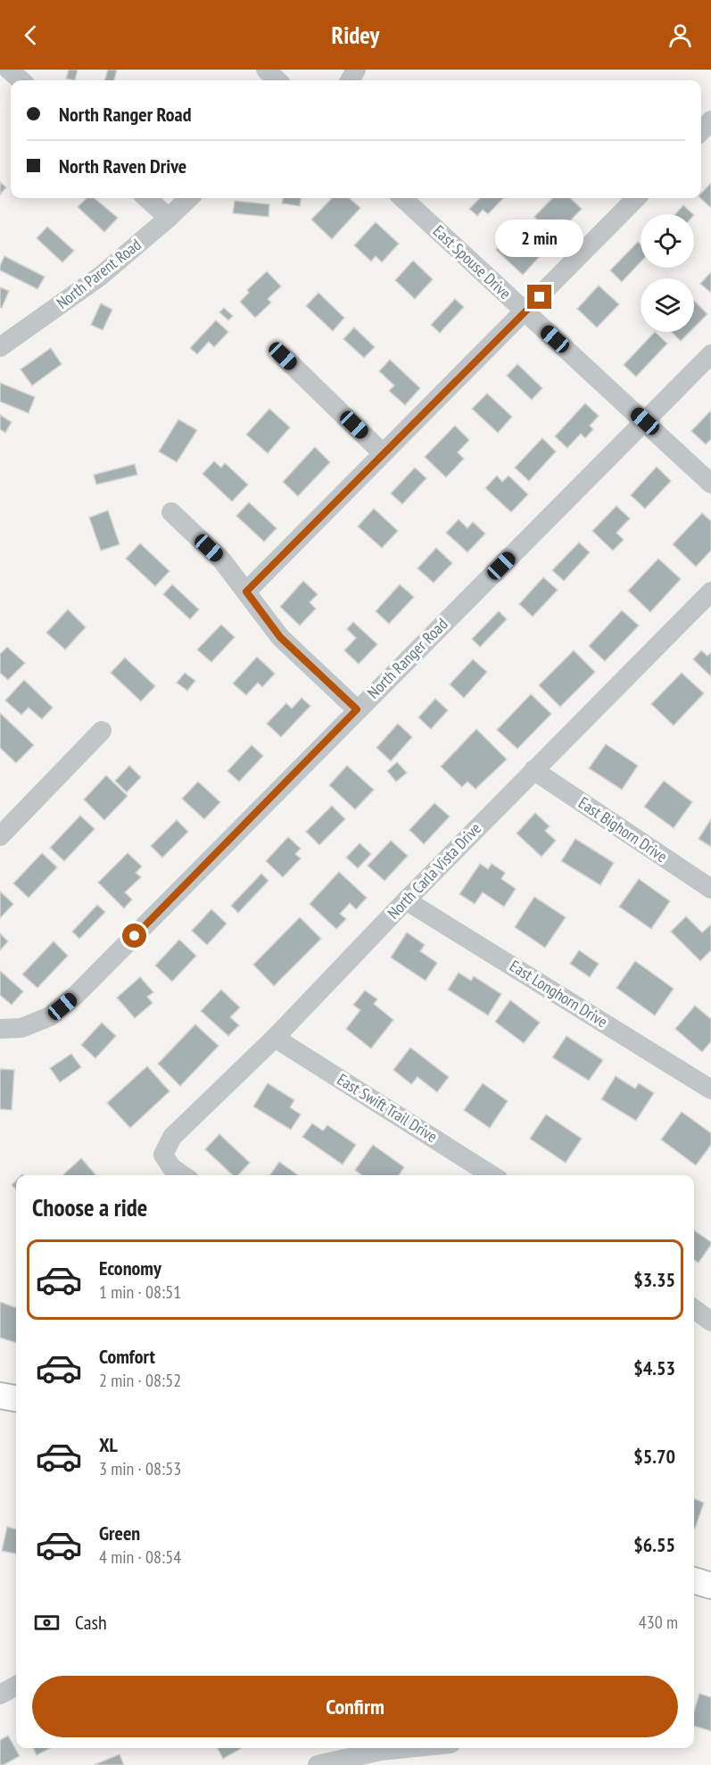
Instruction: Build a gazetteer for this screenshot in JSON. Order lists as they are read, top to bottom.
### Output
{
  "streets": {
    "street": [
      "East Spouse Drive",
      "North Parent Road",
      "North Ranger Road",
      "East Bighorn Drive",
      "North Carla Vista Drive",
      "East Longhorn Drive",
      "East Swift Trail Drive"
    ]
  },
  "crossings": [
    ["East Spouse Drive", "North Ranger Road"],
    ["East Bighorn Drive", "North Carla Vista Drive"],
    ["North Carla Vista Drive", "East Longhorn Drive"],
    ["North Carla Vista Drive", "East Swift Trail Drive"]
  ],
  "page": {
    "header": "Ridey",
    "banner": ["North Ranger Road", "North Raven Drive"],
    "bubble": "2 min",
    "heading": "Choose a ride",
    "list": [
      {
        "name": "Economy",
        "note": "1 min · 08:51",
        "value": "$3.35"
      },
      {
        "name": "Comfort",
        "note": "2 min · 08:52",
        "value": "$4.53"
      },
      {
        "name": "XL",
        "note": "3 min · 08:53",
        "value": "$5.70"
      },
      {
        "name": "Green",
        "note": "4 min · 08:54",
        "value": "$6.55"
      }
    ],
    "pay": ["Cash", "430 m"],
    "buttons": "Confirm"
  }
}
